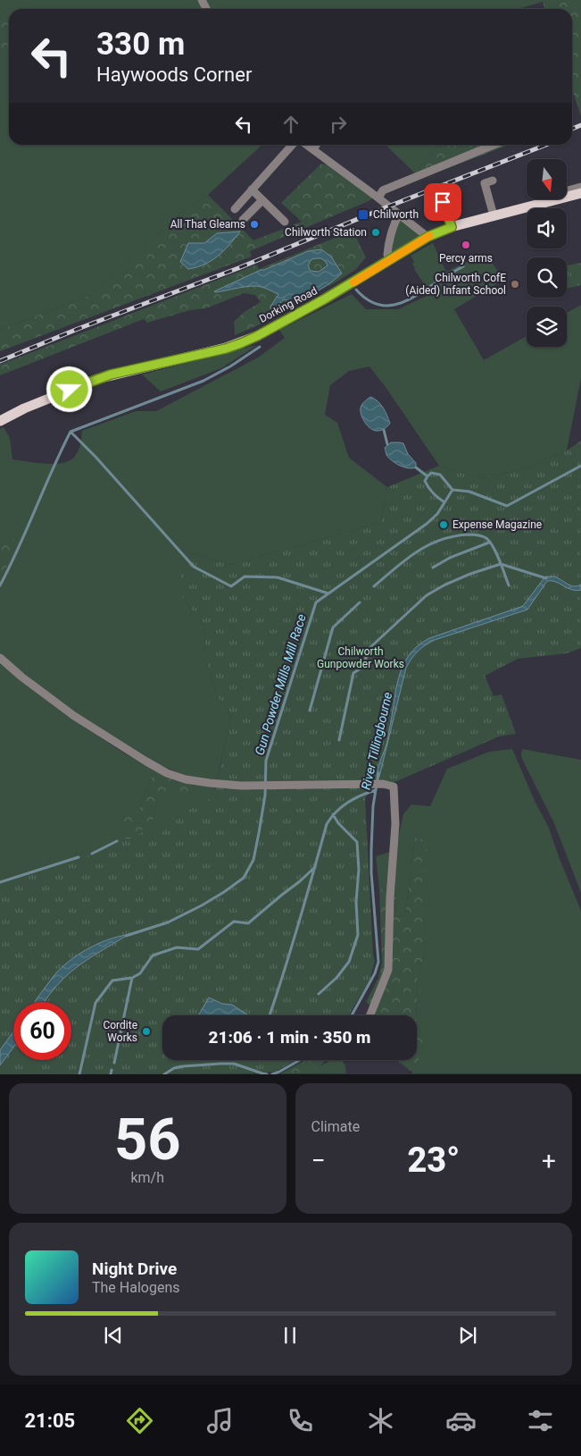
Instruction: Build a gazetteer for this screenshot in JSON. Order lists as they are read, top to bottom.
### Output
{
  "streets": {
    "main road": ["Dorking Road"]
  },
  "water": ["Gun Powder Mills Mill Race", "River Tillingbourne"],
  "parks": ["Chilworth Gunpowder Works"],
  "places": {
    "transit": ["Chilworth"],
    "other": [
      "All That Gleams",
      "Chilworth Station",
      "Percy arms",
      "Chilworth CofE (Aided) Infant School",
      "Expense Magazine",
      "Cordite Works"
    ]
  },
  "north": "bottom",
  "page": {
    "turn": ["330 m", "Haywoods Corner"],
    "limit": "60",
    "trip": "21:06 · 1 min · 350 m",
    "tile": [
      ["56", "km/h"],
      "Climate"
    ],
    "heat": ["−", "23°", "+"],
    "song": ["Night Drive", "The Halogens"],
    "tabs": "21:05"
  }
}
